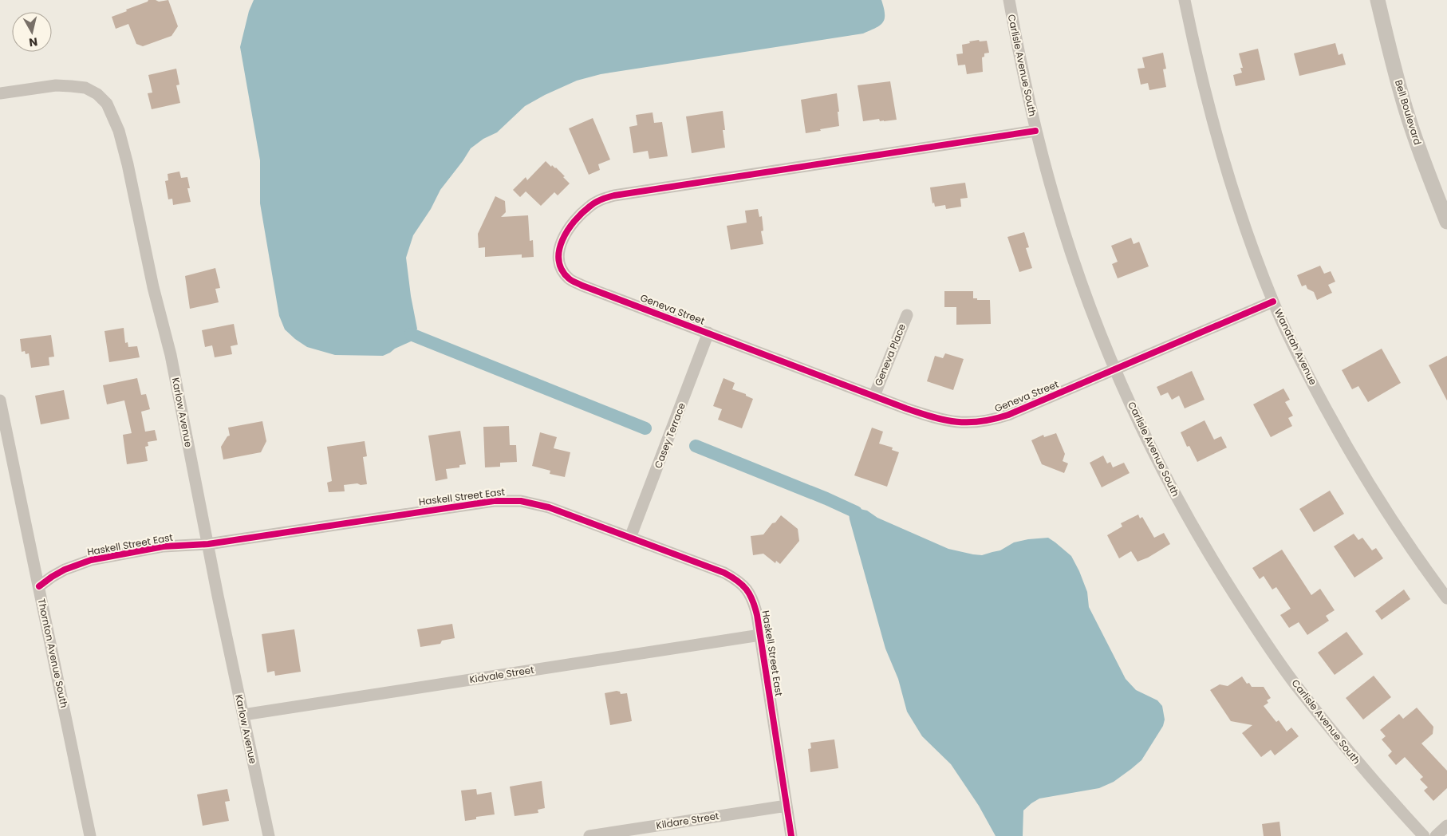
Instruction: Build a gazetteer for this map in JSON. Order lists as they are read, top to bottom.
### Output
{
  "streets": {
    "street": [
      "Carlisle Avenue South",
      "Bell Boulevard",
      "Geneva Street",
      "Wanatah Avenue",
      "Geneva Place",
      "Karlow Avenue",
      "Casey Terrace",
      "Haskell Street East",
      "Thornton Avenue South",
      "Kidvale Street",
      "Kildare Street"
    ]
  },
  "crossings": [
    ["Carlisle Avenue South", "Geneva Street"],
    ["Geneva Street", "Wanatah Avenue"],
    ["Geneva Street", "Geneva Place"],
    ["Geneva Street", "Casey Terrace"],
    ["Karlow Avenue", "Haskell Street East"],
    ["Karlow Avenue", "Kidvale Street"],
    ["Casey Terrace", "Haskell Street East"],
    ["Haskell Street East", "Thornton Avenue South"],
    ["Haskell Street East", "Kidvale Street"],
    ["Haskell Street East", "Kildare Street"]
  ],
  "north": "bottom"
}
